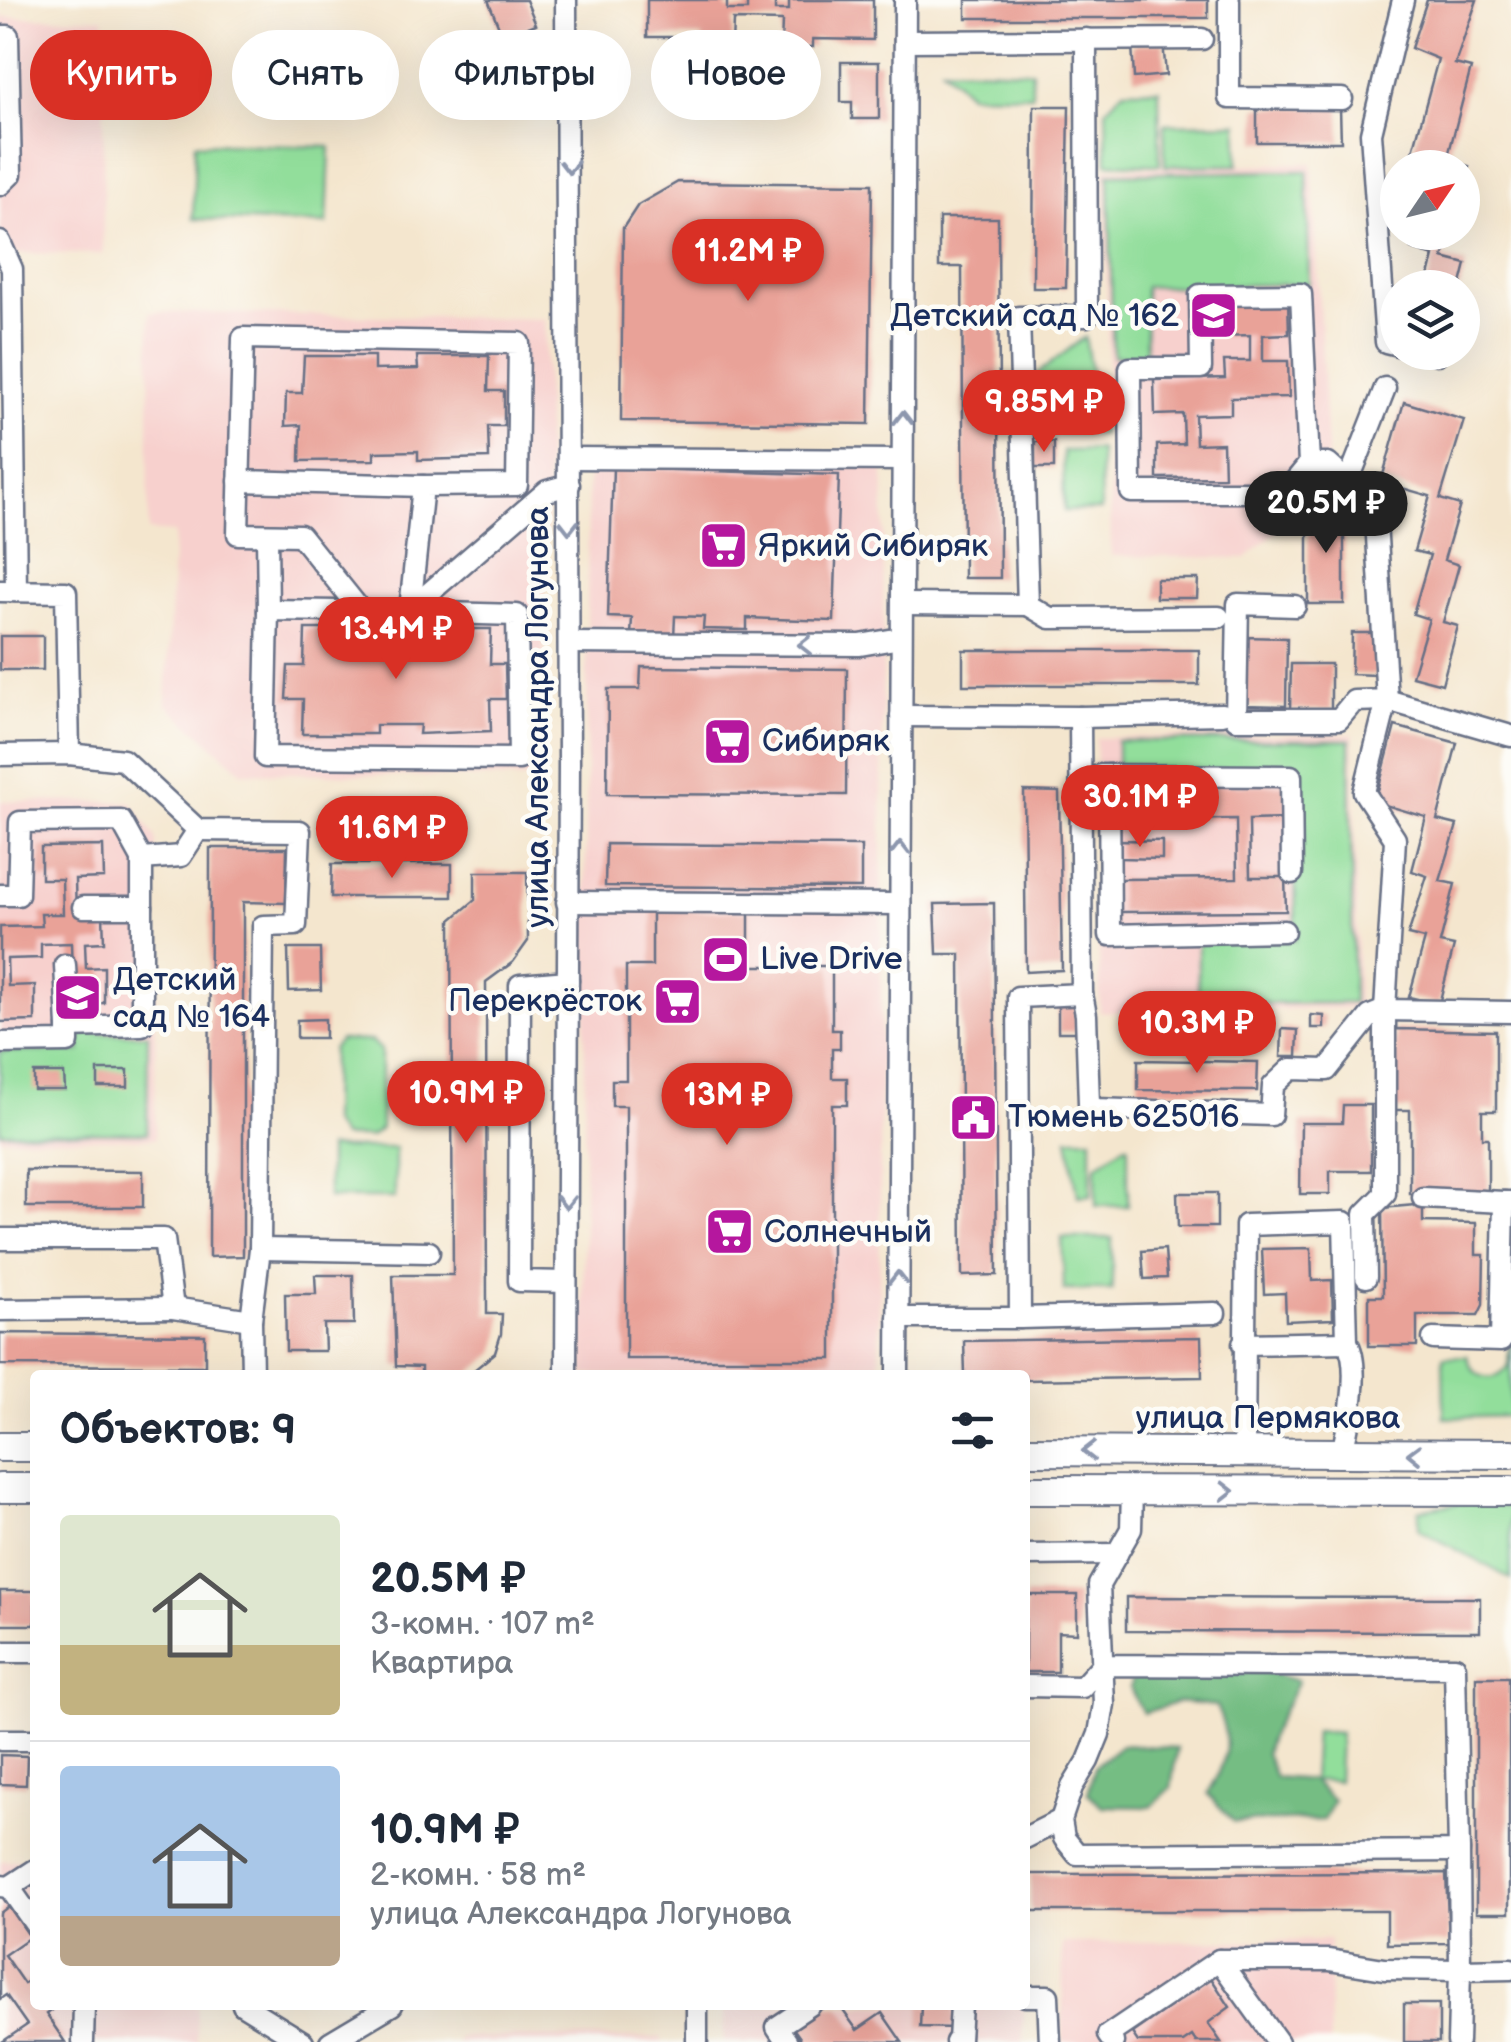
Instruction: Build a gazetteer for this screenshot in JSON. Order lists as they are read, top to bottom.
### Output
{
  "streets": {
    "main road": ["улица Пермякова"],
    "street": ["улица Александра Логунова"]
  },
  "one_way": ["улица Александра Логунова"],
  "places": {
    "school or university": ["Детский сад № 162", "Детский сад № 164"],
    "supermarket": [
      "Яркий Сибиряк",
      "Сибиряк",
      "Перекрёсток",
      "Солнечный"
    ],
    "sports": ["Live Drive"],
    "public building": ["Тюмень 625016"]
  },
  "north": "top right",
  "page": {
    "chip": [
      "Купить",
      "Снять",
      "Фильтры",
      "Новое"
    ],
    "price": [
      "11.2M ₽",
      "9.85M ₽",
      "20.5M ₽",
      "13.4M ₽",
      "30.1M ₽",
      "11.6M ₽",
      "10.3M ₽",
      "10.9M ₽",
      "13M ₽"
    ],
    "heading": "Объектов: 9",
    "list": [
      {
        "name": "20.5M ₽",
        "note": "3-комн. · 107 m² · Квартира"
      },
      {
        "name": "10.9M ₽",
        "note": "2-комн. · 58 m² · улица Александра Логунова"
      }
    ]
  }
}
